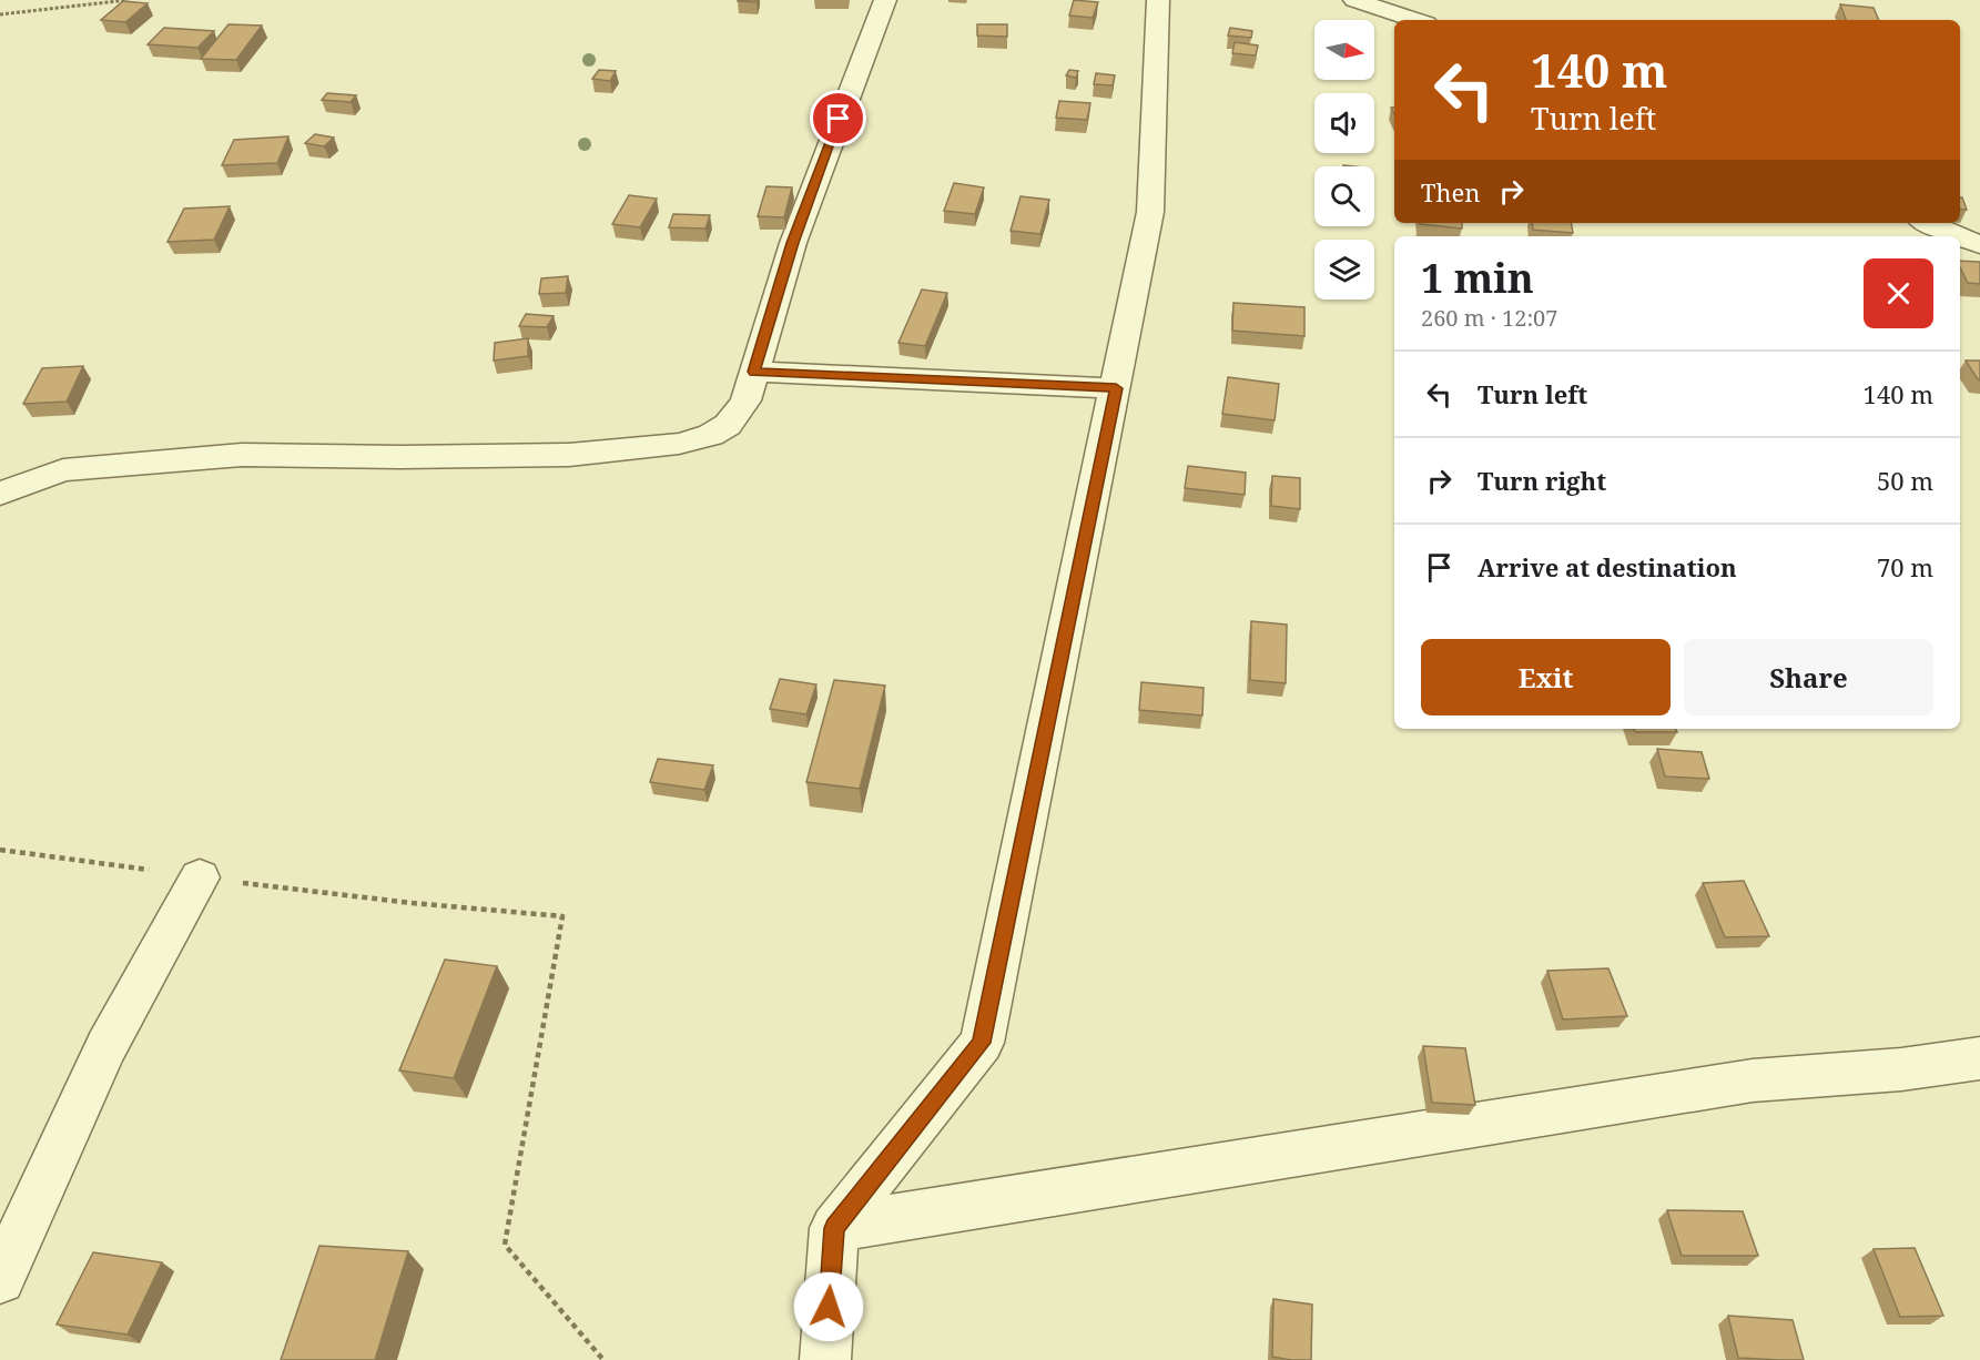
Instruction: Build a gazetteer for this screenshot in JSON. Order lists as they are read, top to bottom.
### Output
{
  "north": "right",
  "page": {
    "turn": ["140 m", "Turn left"],
    "then": "Then",
    "heading": ["1 min", "260 m · 12:07"],
    "list": [
      {
        "name": "Turn left",
        "value": "140 m"
      },
      {
        "name": "Turn right",
        "value": "50 m"
      },
      {
        "name": "Arrive at destination",
        "value": "70 m"
      }
    ],
    "buttons": ["Exit", "Share"]
  }
}
